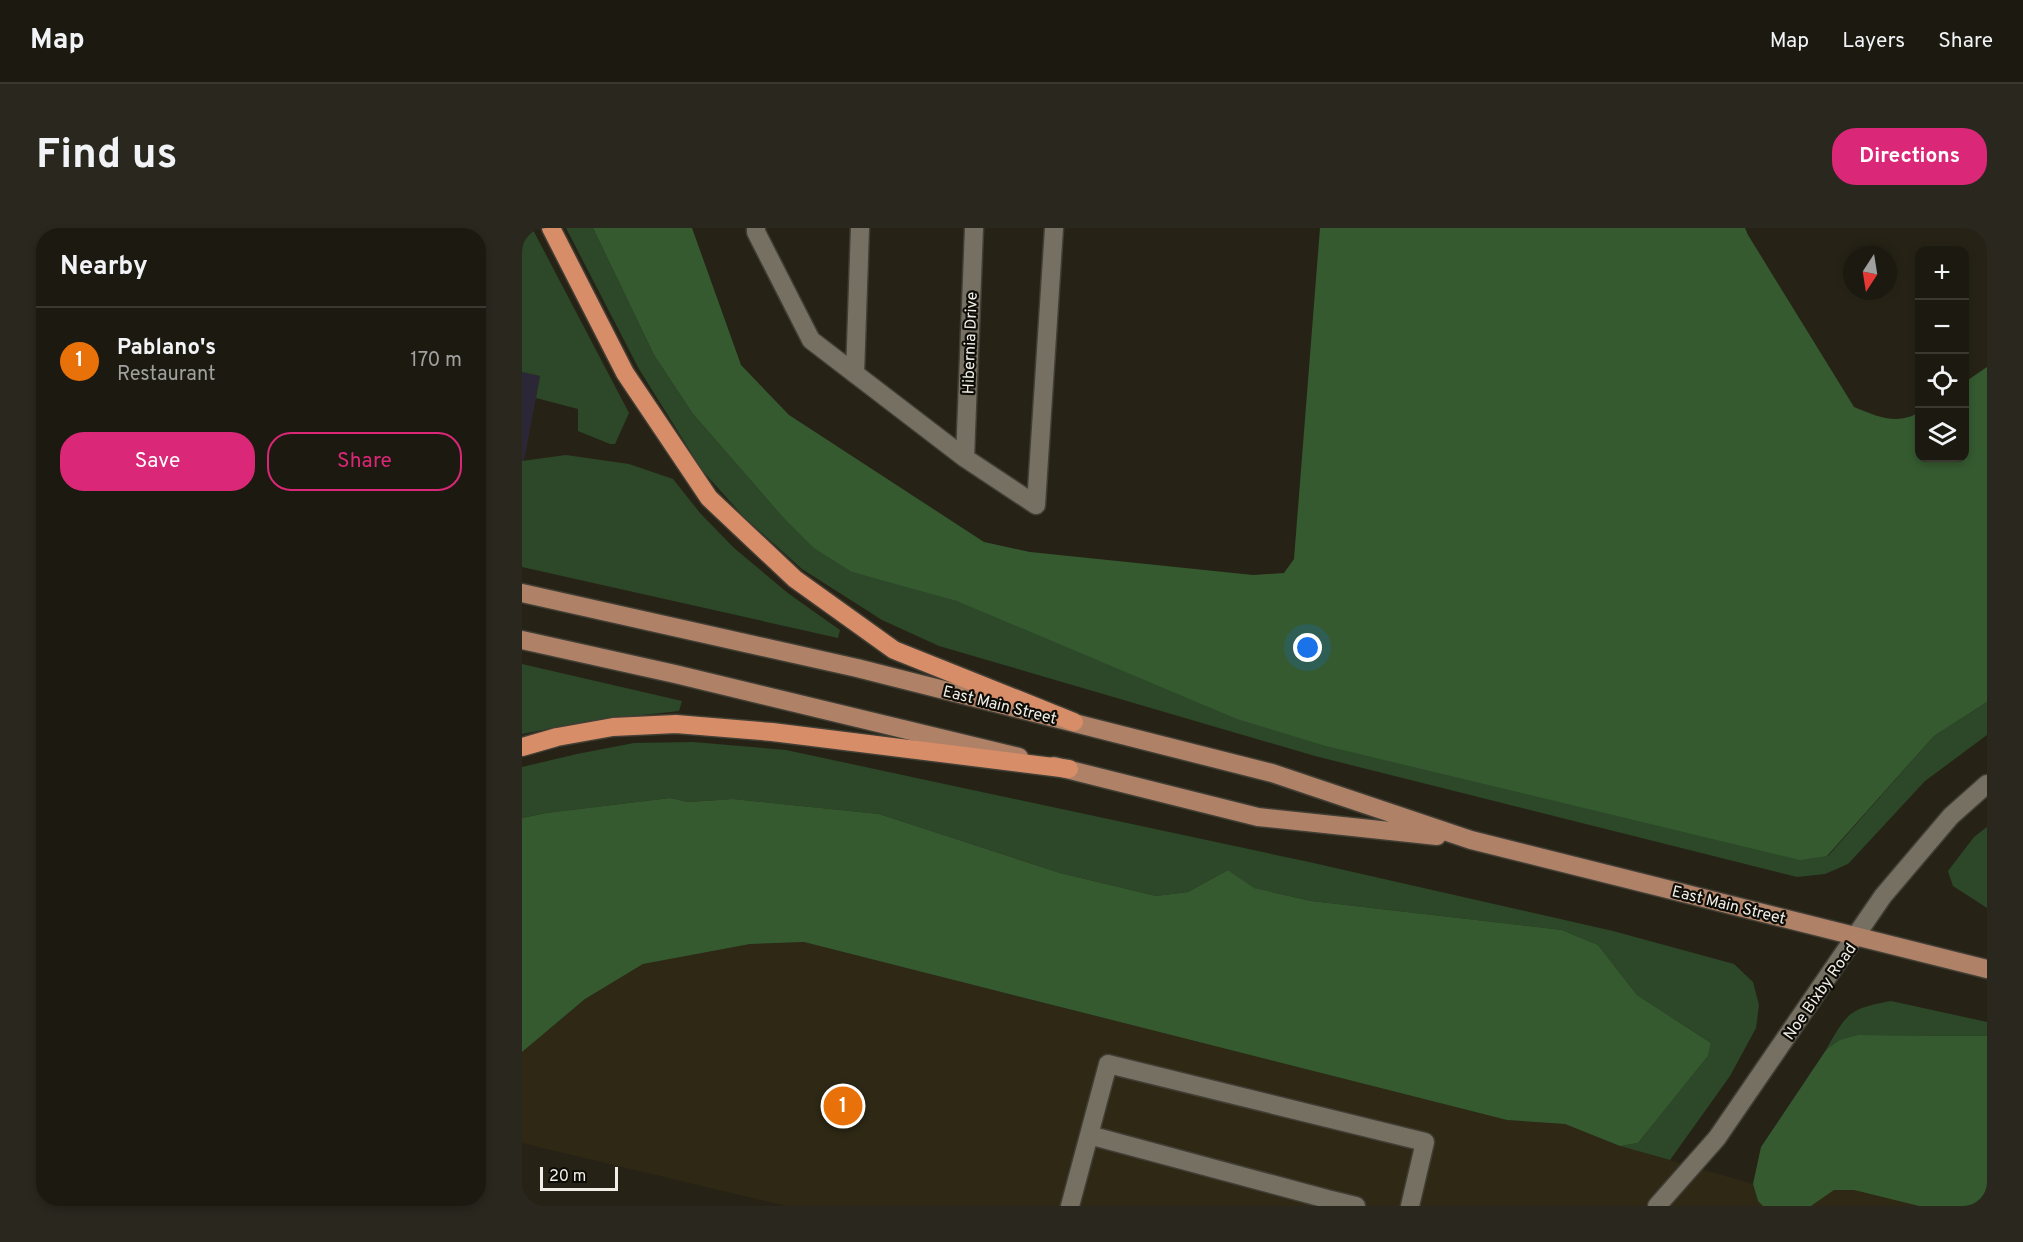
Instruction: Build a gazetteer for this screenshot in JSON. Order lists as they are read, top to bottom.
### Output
{
  "streets": {
    "main road": ["East Main Street"],
    "street": ["Hibernia Drive", "Noe Bixby Road"]
  },
  "crossings": [
    ["East Main Street", "Noe Bixby Road"]
  ],
  "scale_bar": "20 m",
  "north": "bottom",
  "page": {
    "header": "Map",
    "nav": ["Map", "Layers", "Share"],
    "buttons": [
      "Directions",
      ["Save", "Share"]
    ],
    "title": "Find us",
    "heading": "Nearby",
    "map_buttons": ["+", "−"],
    "list": [
      {
        "mark": "1",
        "name": "Pablano's",
        "note": "Restaurant",
        "value": "170 m"
      }
    ],
    "pins": "1",
    "scale": "20 m"
  }
}
